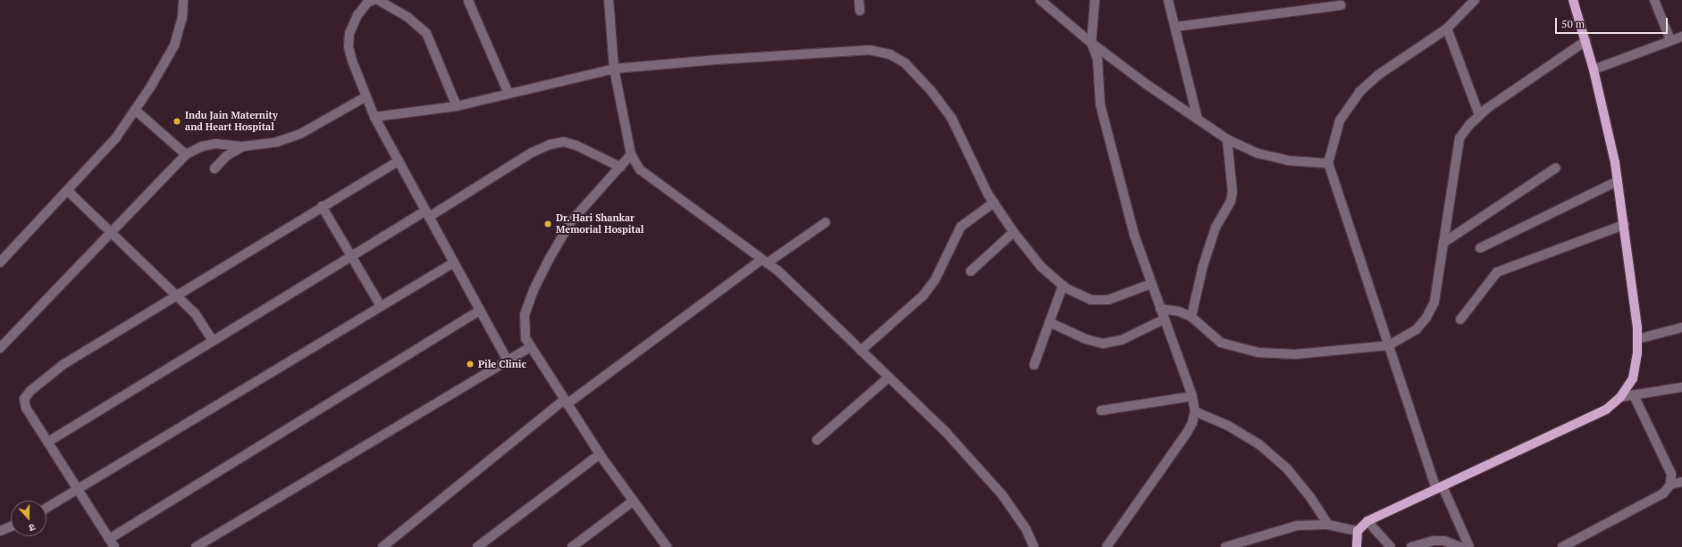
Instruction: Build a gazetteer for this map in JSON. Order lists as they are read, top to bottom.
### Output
{
  "places": ["Indu Jain Maternity and Heart Hospital", "Dr. Hari Shankar Memorial Hospital", "Pile Clinic"],
  "scale_bar": "50 m",
  "north": "bottom"
}
